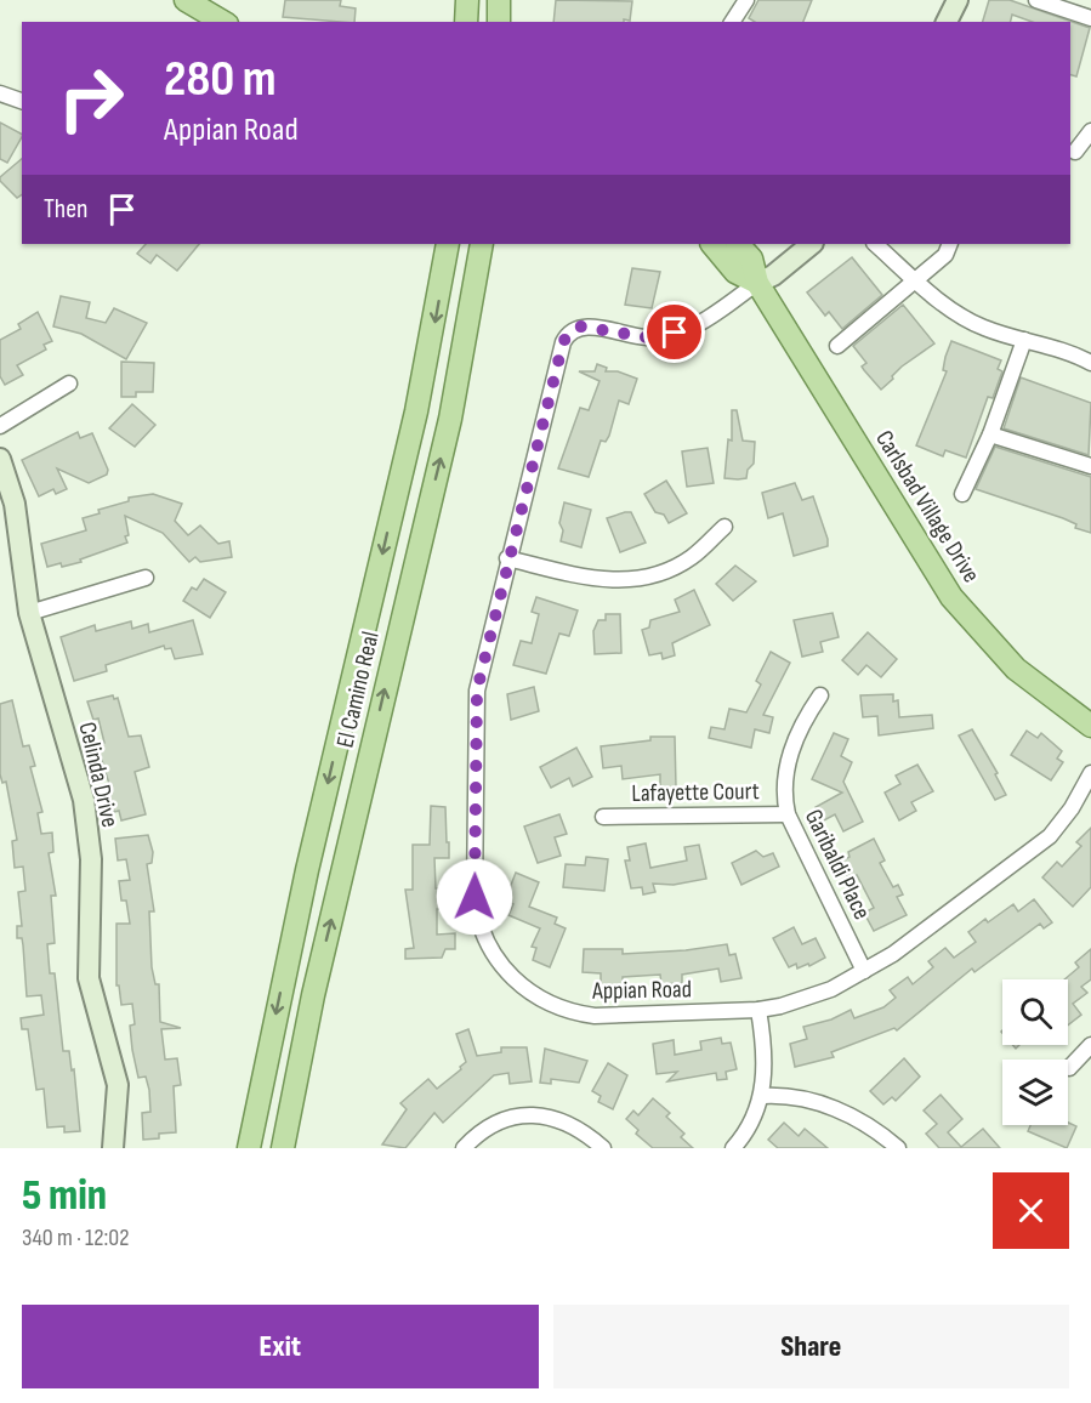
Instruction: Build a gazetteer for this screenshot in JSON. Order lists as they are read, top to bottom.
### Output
{
  "streets": {
    "main road": ["Carlsbad Village Drive", "El Camino Real"],
    "street": [
      "Celinda Drive",
      "Lafayette Court",
      "Garibaldi Place",
      "Appian Road"
    ]
  },
  "crossings": [
    ["Carlsbad Village Drive", "Appian Road"],
    ["Lafayette Court", "Garibaldi Place"],
    ["Garibaldi Place", "Appian Road"]
  ],
  "page": {
    "turn": ["280 m", "Appian Road"],
    "then": "Then",
    "heading": ["5 min", "340 m · 12:02"],
    "buttons": ["Exit", "Share"]
  }
}
